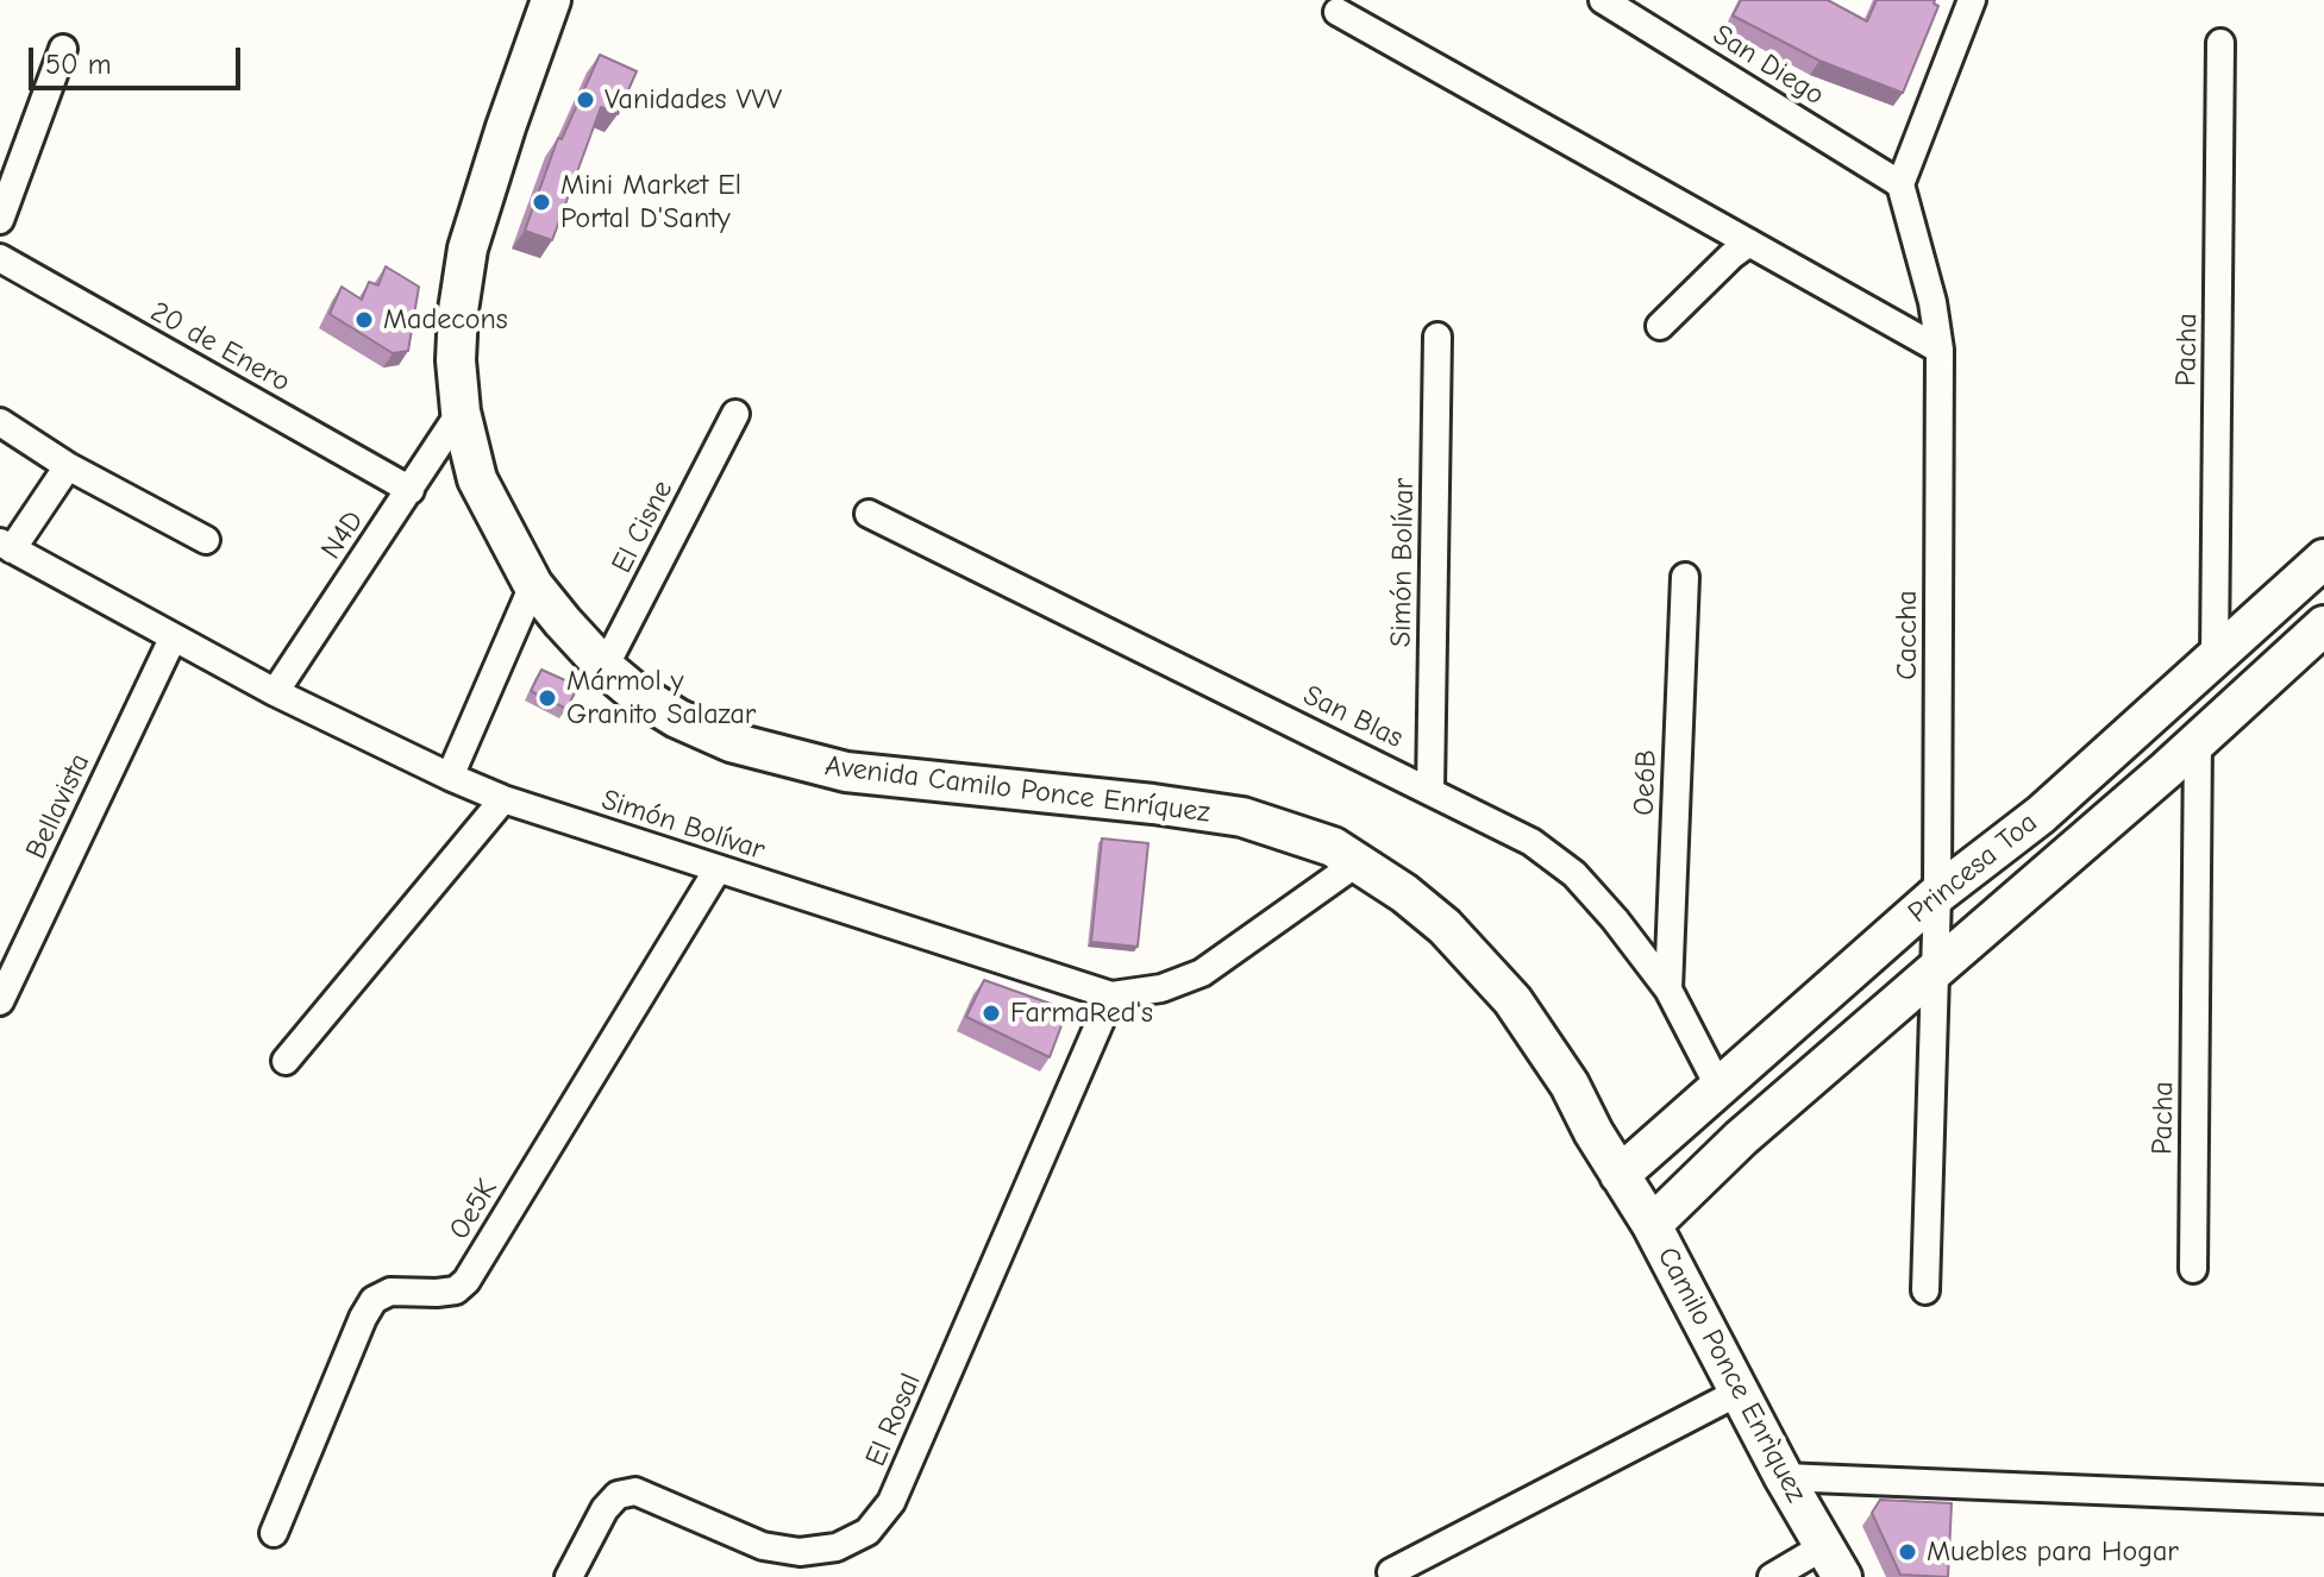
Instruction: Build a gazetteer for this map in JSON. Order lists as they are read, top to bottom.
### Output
{
  "streets": {
    "main road": ["Avenida Camilo Ponce Enríquez", "Princesa Toa", "Camilo Ponce Enrìquez"],
    "street": [
      "San Diego",
      "20 de Enero",
      "Pacha",
      "El Cisne",
      "N4D",
      "Simón Bolívar",
      "Caccha",
      "San Blas",
      "Oe6B",
      "Bellavista",
      "Oe5K",
      "El Rosal"
    ]
  },
  "crossings": [
    ["San Diego", "Caccha"],
    ["20 de Enero", "N4D"],
    ["Pacha", "Princesa Toa"],
    ["El Cisne", "Avenida Camilo Ponce Enríquez"],
    ["N4D", "Simón Bolívar"],
    ["N4D", "Avenida Camilo Ponce Enríquez"],
    ["Simón Bolívar", "San Blas"],
    ["Simón Bolívar", "Avenida Camilo Ponce Enríquez"],
    ["Simón Bolívar", "Bellavista"],
    ["Simón Bolívar", "Oe5K"],
    ["Simón Bolívar", "El Rosal"],
    ["Caccha", "Princesa Toa"],
    ["San Blas", "Oe6B"],
    ["San Blas", "Princesa Toa"],
    ["Avenida Camilo Ponce Enríquez", "Princesa Toa"],
    ["Avenida Camilo Ponce Enríquez", "Camilo Ponce Enrìquez"],
    ["Princesa Toa", "Camilo Ponce Enrìquez"]
  ],
  "places": [
    "Vanidades VVV",
    "Mini Market El Portal D'Santy",
    "Madecons",
    "Mármol y Granito Salazar",
    "FarmaRed's",
    "Muebles para Hogar"
  ],
  "scale_bar": "50 m"
}
